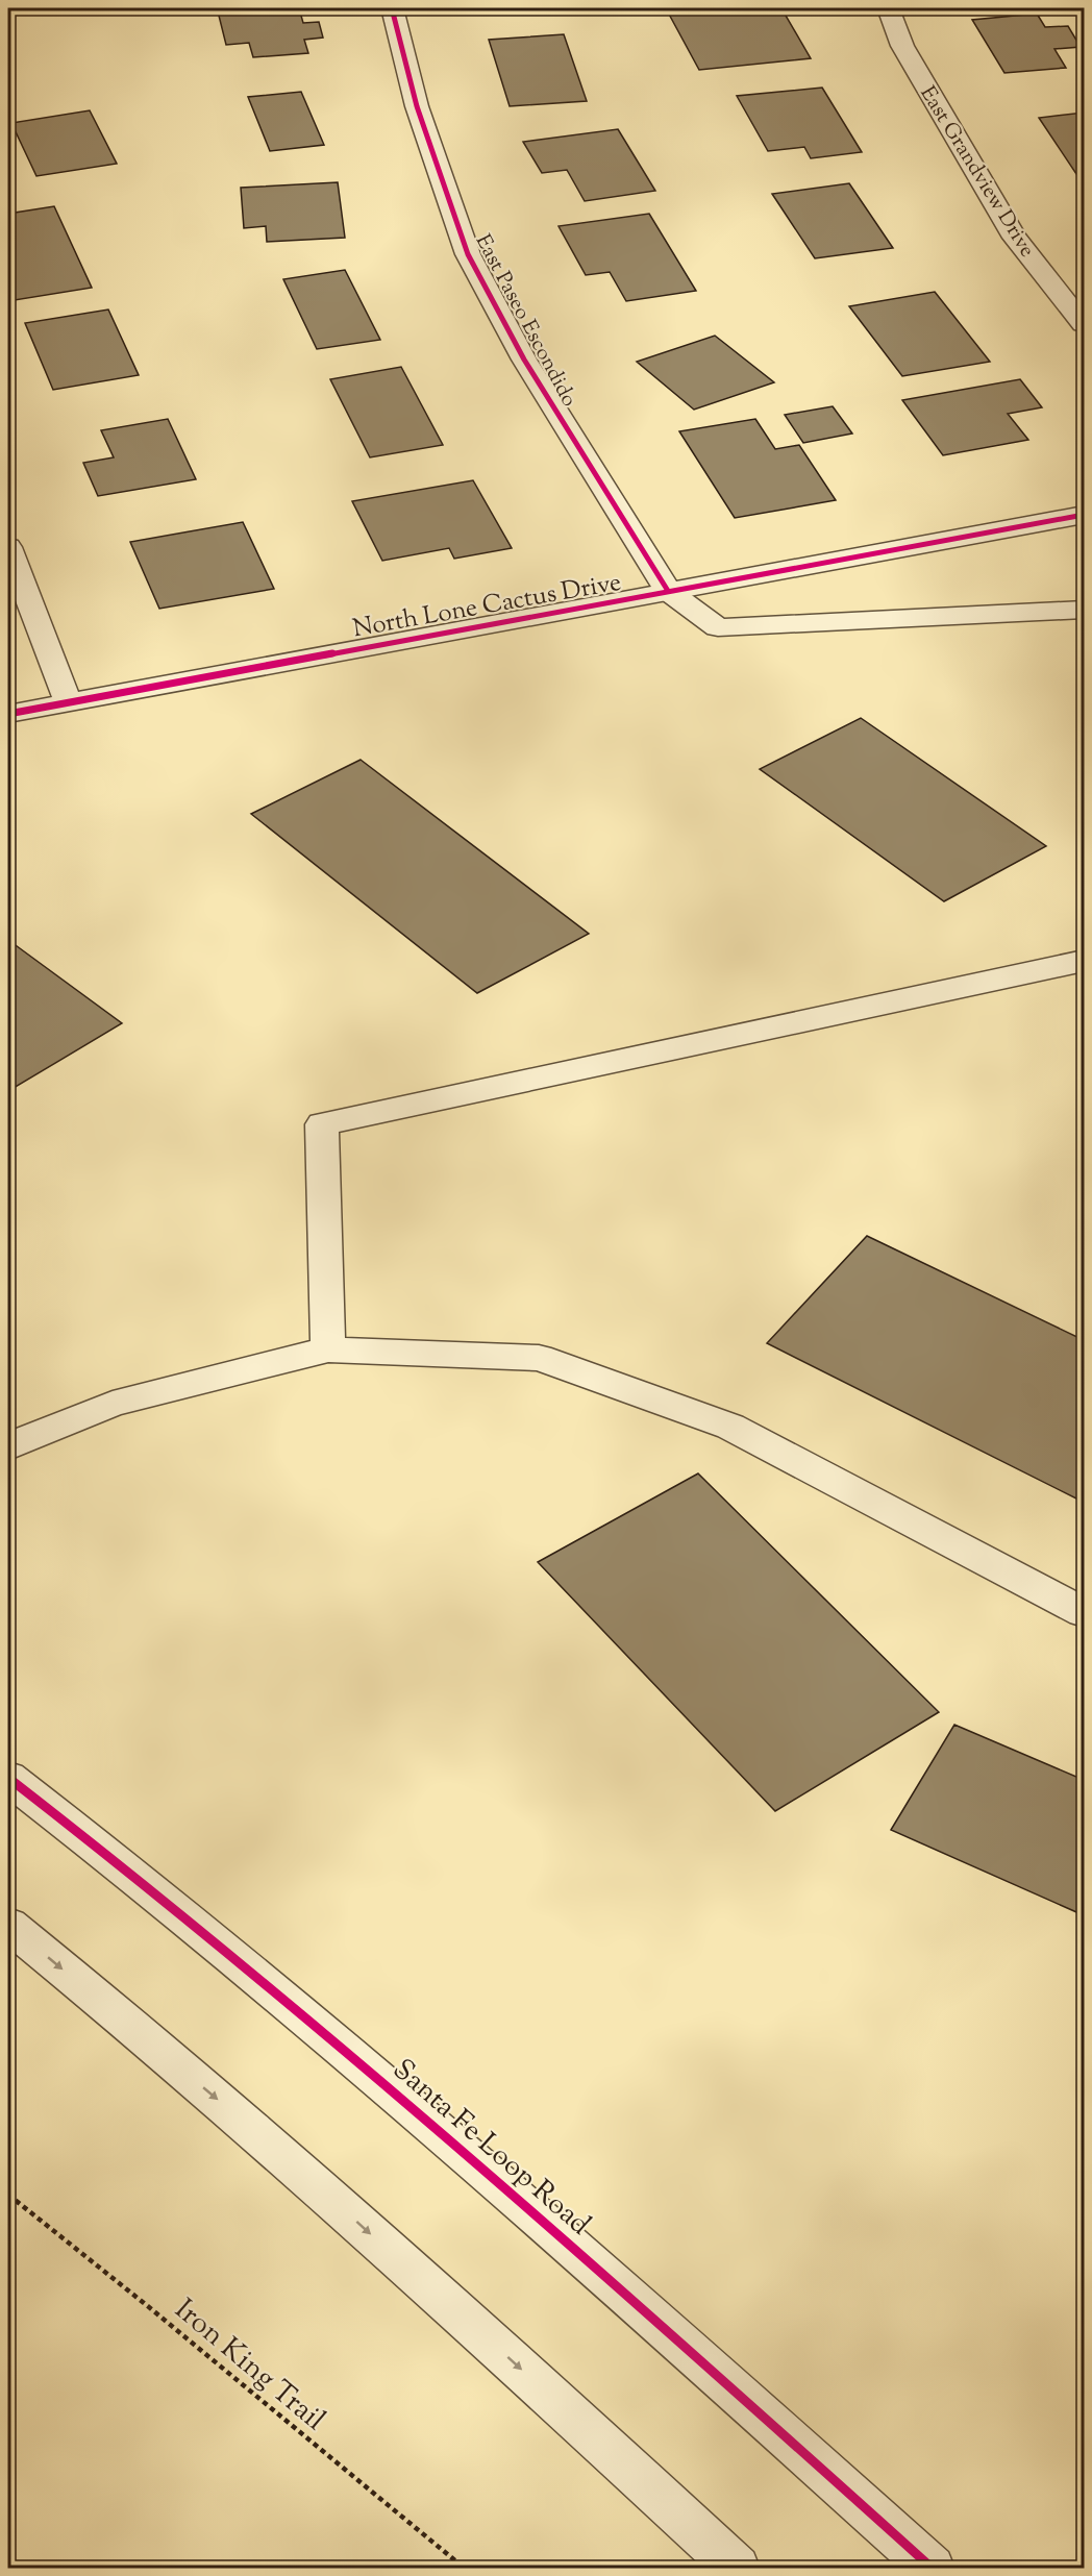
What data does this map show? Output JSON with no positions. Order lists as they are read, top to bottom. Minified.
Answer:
{"streets":{"street":["East Grandview Drive","East Paseo Escondido","North Lone Cactus Drive","Santa Fe Loop Road"],"path":["Iron King Trail"]},"crossings":[["East Paseo Escondido","North Lone Cactus Drive"]]}
